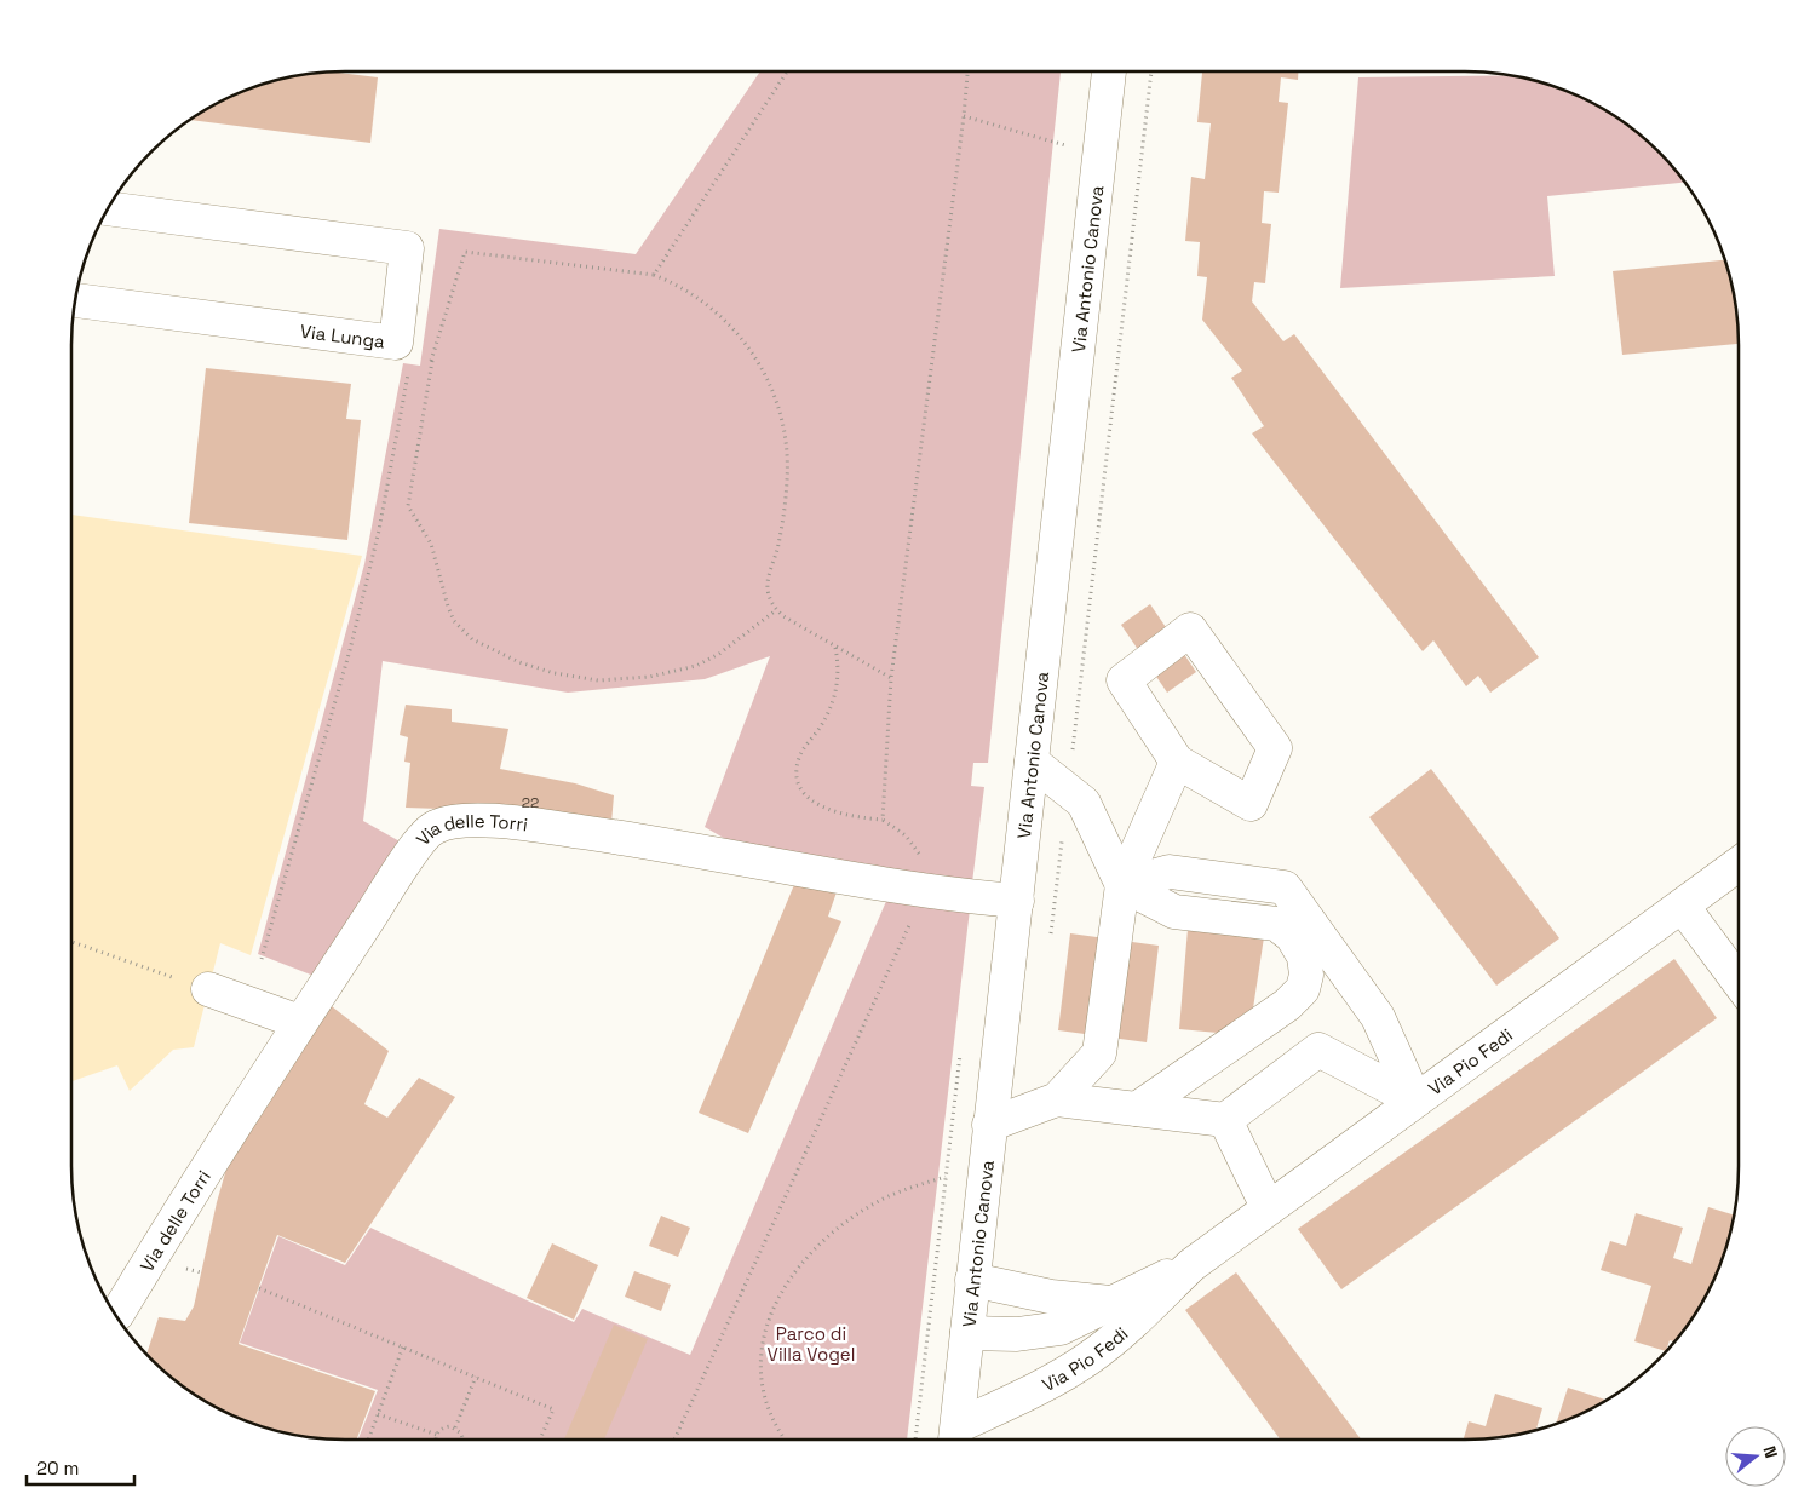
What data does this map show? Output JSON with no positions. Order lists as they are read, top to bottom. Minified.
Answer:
{"streets":{"street":["Via Antonio Canova","Via Lunga","Via delle Torri","Via Pio Fedi"]},"crossings":[["Via Antonio Canova","Via delle Torri"],["Via Antonio Canova","Via Pio Fedi"]],"parks":["Parco di Villa Vogel"],"house_numbers":["22"],"scale_bar":"20 m","north":"right"}
